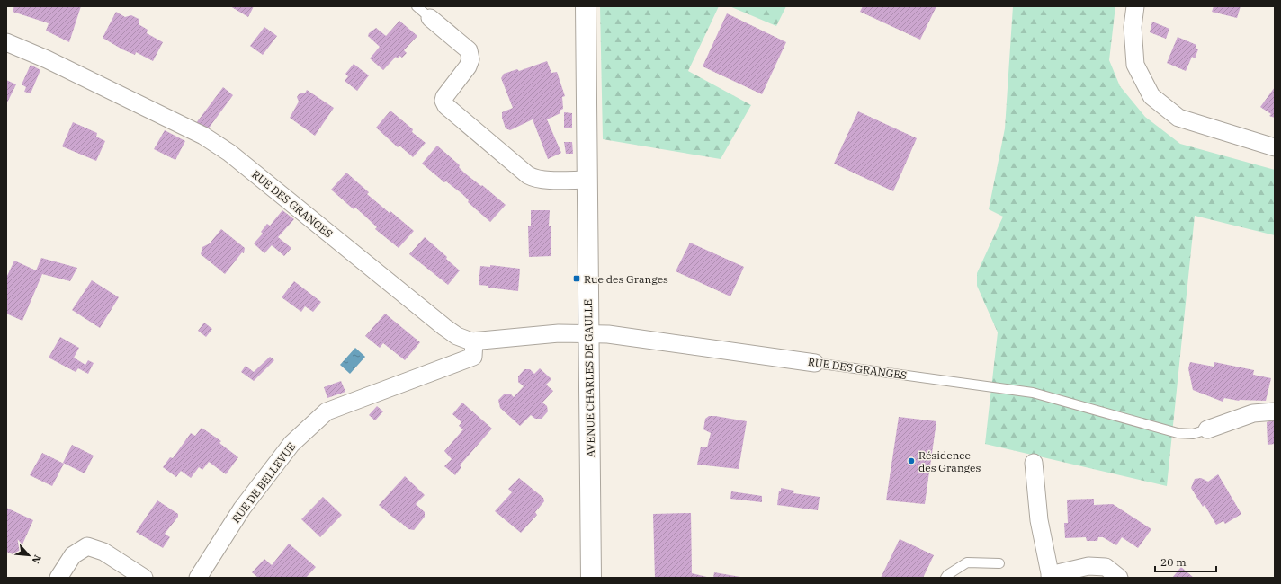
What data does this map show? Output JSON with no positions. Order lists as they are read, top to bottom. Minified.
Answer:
{"streets":{"main road":["AVENUE CHARLES DE GAULLE"],"street":["RUE DES GRANGES","RUE DE BELLEVUE"]},"crossings":[["RUE DES GRANGES","AVENUE CHARLES DE GAULLE"],["RUE DES GRANGES","RUE DE BELLEVUE"]],"places":{"transit":["Rue des Granges"],"other":["Résidence des Granges"]},"scale_bar":"20 m","north":"bottom right"}
